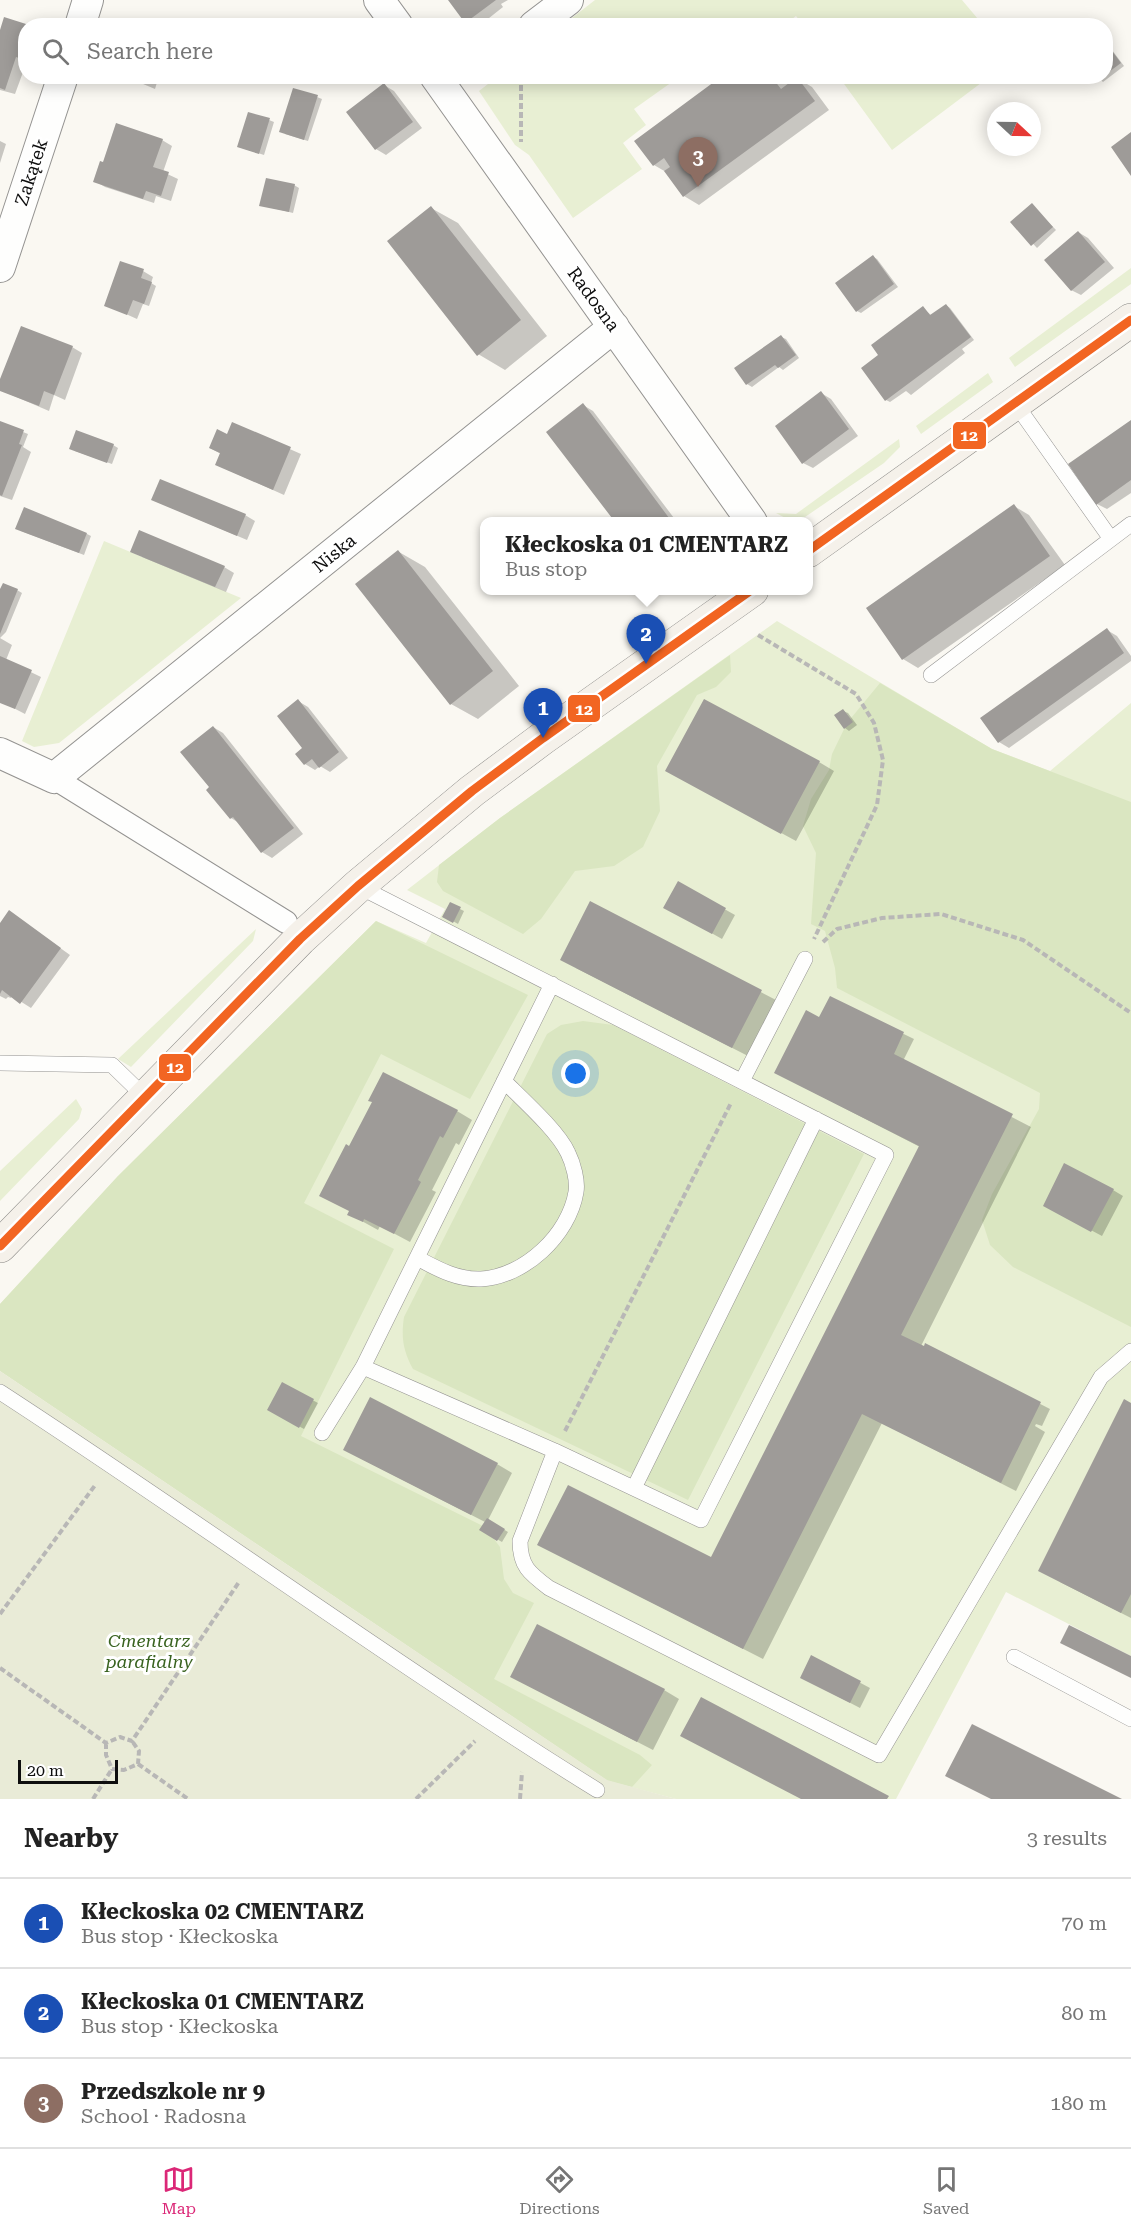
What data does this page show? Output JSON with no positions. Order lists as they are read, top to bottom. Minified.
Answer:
{"streets":{"street":["Zakątek","Radosna","Niska"]},"crossings":[["Radosna","Niska"]],"parks":["Cmentarz parafialny"],"lines":["transit line 12"],"scale_bar":"20 m","north":"right","page":{"search":"Search here","pins":["3","2","1"],"popup":["Kłeckoska 01 CMENTARZ","Bus stop"],"scale":"20 m","heading":["Nearby","3 results"],"list":[{"mark":"1","name":"Kłeckoska 02 CMENTARZ","note":"Bus stop · Kłeckoska","value":"70 m"},{"mark":"2","name":"Kłeckoska 01 CMENTARZ","note":"Bus stop · Kłeckoska","value":"80 m"},{"mark":"3","name":"Przedszkole nr 9","note":"School · Radosna","value":"180 m"}],"nav":["Map","Directions","Saved"]}}
